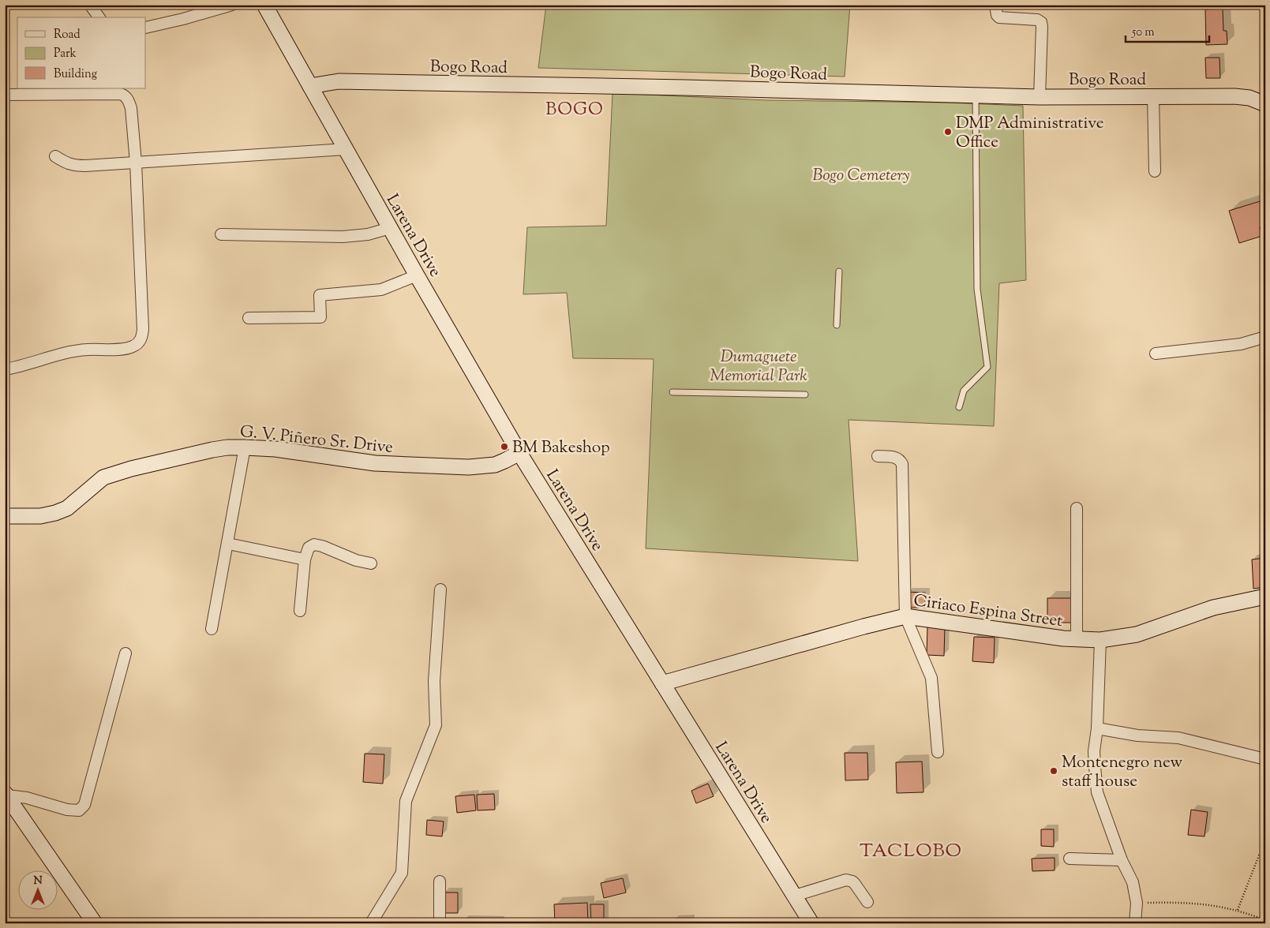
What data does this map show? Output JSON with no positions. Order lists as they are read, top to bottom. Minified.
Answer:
{"streets":{"street":["Bogo Road","Larena Drive","G. V. Piñero Sr. Drive","Ciriaco Espina Street"]},"crossings":[["Bogo Road","Larena Drive"],["Larena Drive","G. V. Piñero Sr. Drive"],["Larena Drive","Ciriaco Espina Street"]],"districts":["BOGO","TACLOBO"],"parks":["Bogo Cemetery","Dumaguete Memorial Park"],"places":["DMP Administrative Office","BM Bakeshop","Montenegro new staff house"],"legend":["Road","Park","Building"],"scale_bar":"50 m","north":"top"}
